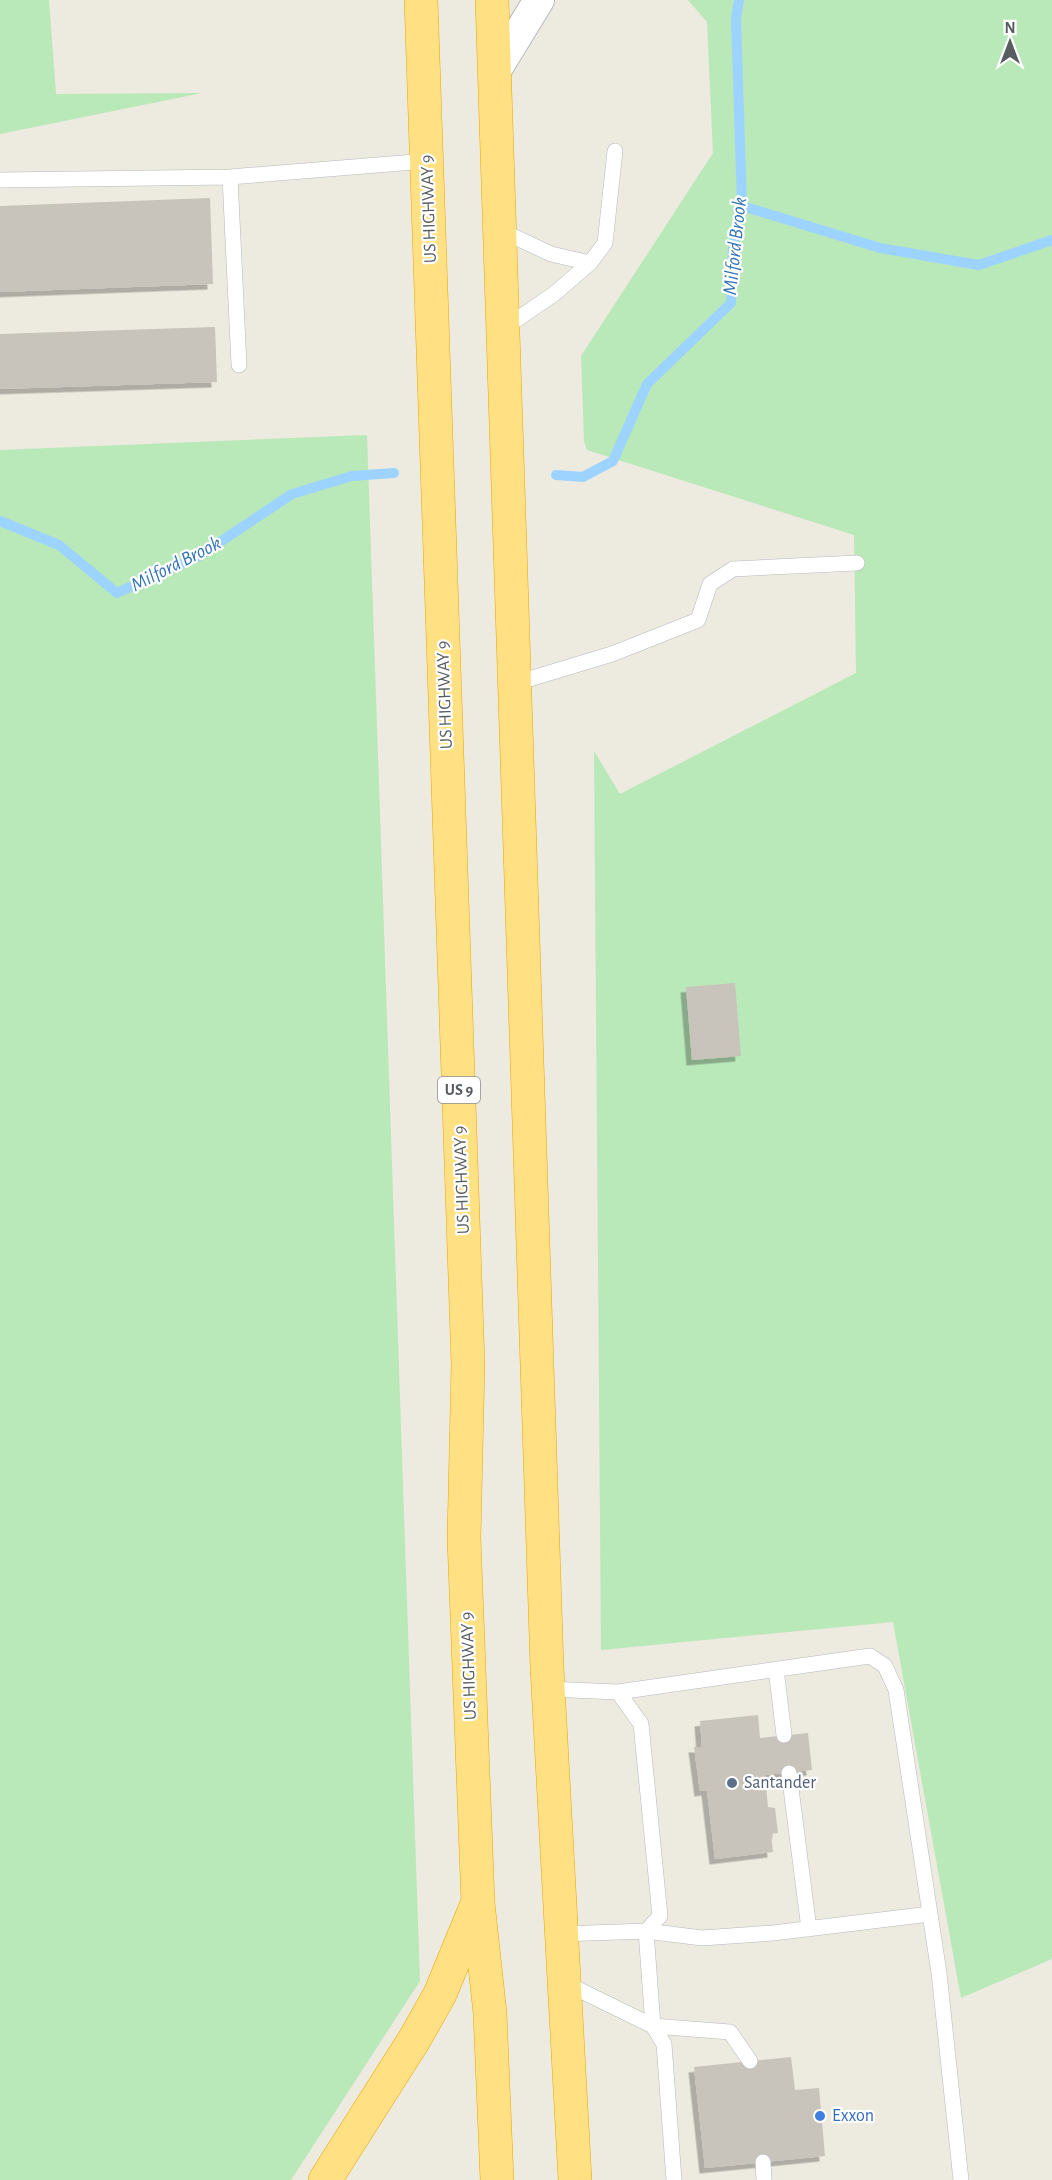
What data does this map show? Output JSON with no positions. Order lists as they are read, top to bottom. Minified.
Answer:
{"streets":{"highway":["US HIGHWAY 9","US 9"]},"water":["Milford Brook"],"places":["Santander","Exxon"],"north":"top"}
